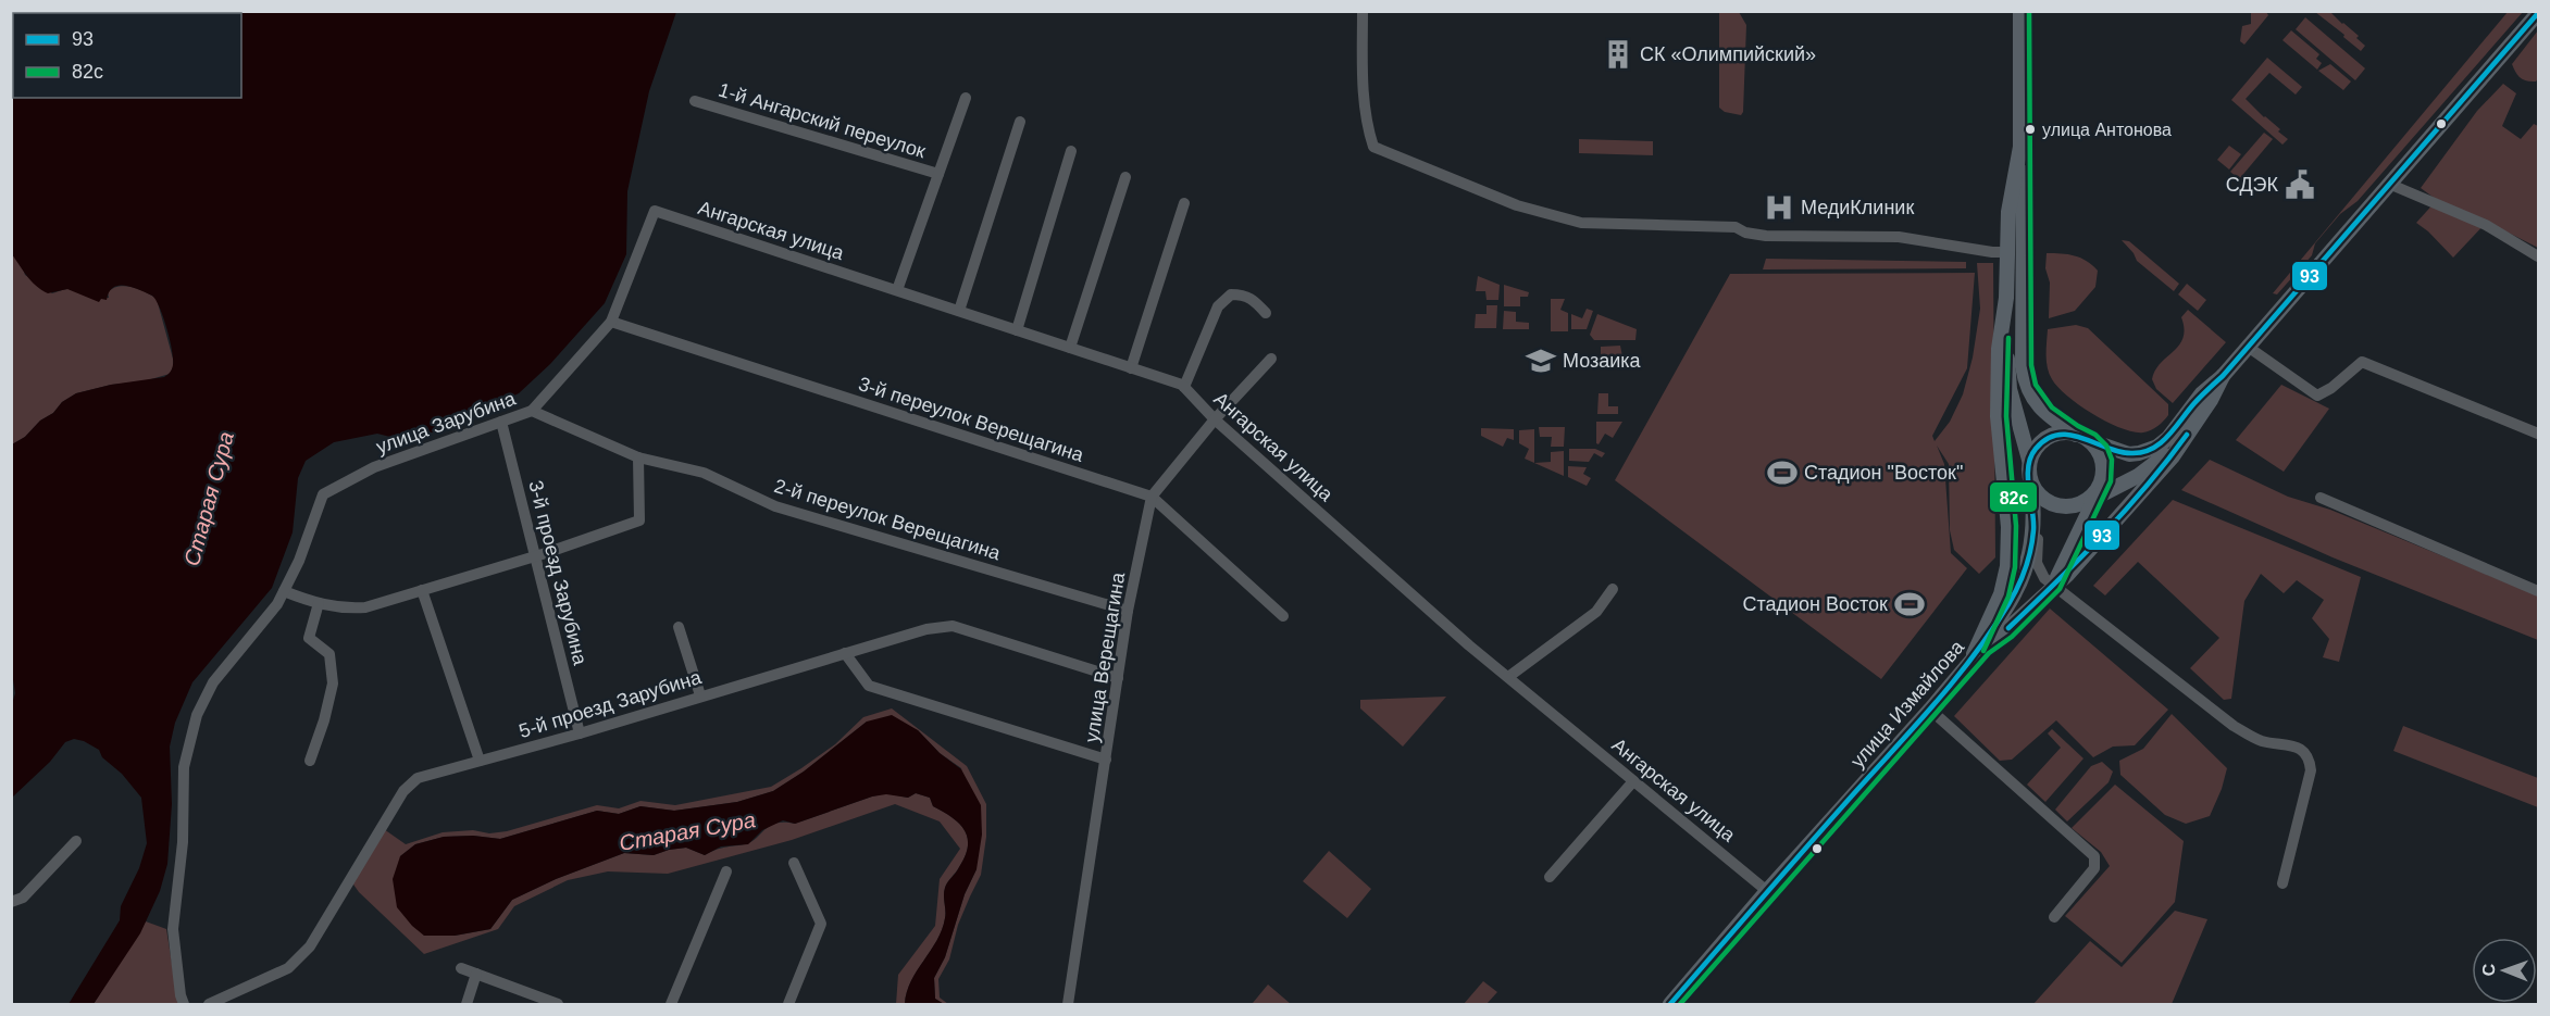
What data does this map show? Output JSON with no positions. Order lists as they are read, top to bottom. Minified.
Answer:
{"streets":{"main road":["улица Измайлова"],"street":["1-й Ангарский переулок","Ангарская улица","3-й переулок Верещагина","улица Зарубина","2-й переулок Верещагина","3-й проезд Зарубина","улица Верещагина","5-й проезд Зарубина"]},"crossings":[["Ангарская улица","улица Зарубина"],["Ангарская улица","улица Верещагина"],["Ангарская улица","улица Измайлова"],["3-й переулок Верещагина","улица Зарубина"],["3-й переулок Верещагина","улица Верещагина"],["улица Зарубина","2-й переулок Верещагина"],["улица Зарубина","3-й проезд Зарубина"],["2-й переулок Верещагина","улица Верещагина"],["3-й проезд Зарубина","5-й проезд Зарубина"],["улица Верещагина","5-й проезд Зарубина"]],"water":["Старая Сура"],"places":{"building":["СК «Олимпийский»"],"other":["улица Антонова"],"public building":["СДЭК"],"hospital":["МедиКлиник"],"school or university":["Мозаика"],"sports":["Стадион \"Восток\"","Стадион Восток"]},"lines":["transit line 82с","transit line 93"],"legend":["93","82с"],"north":"left"}
